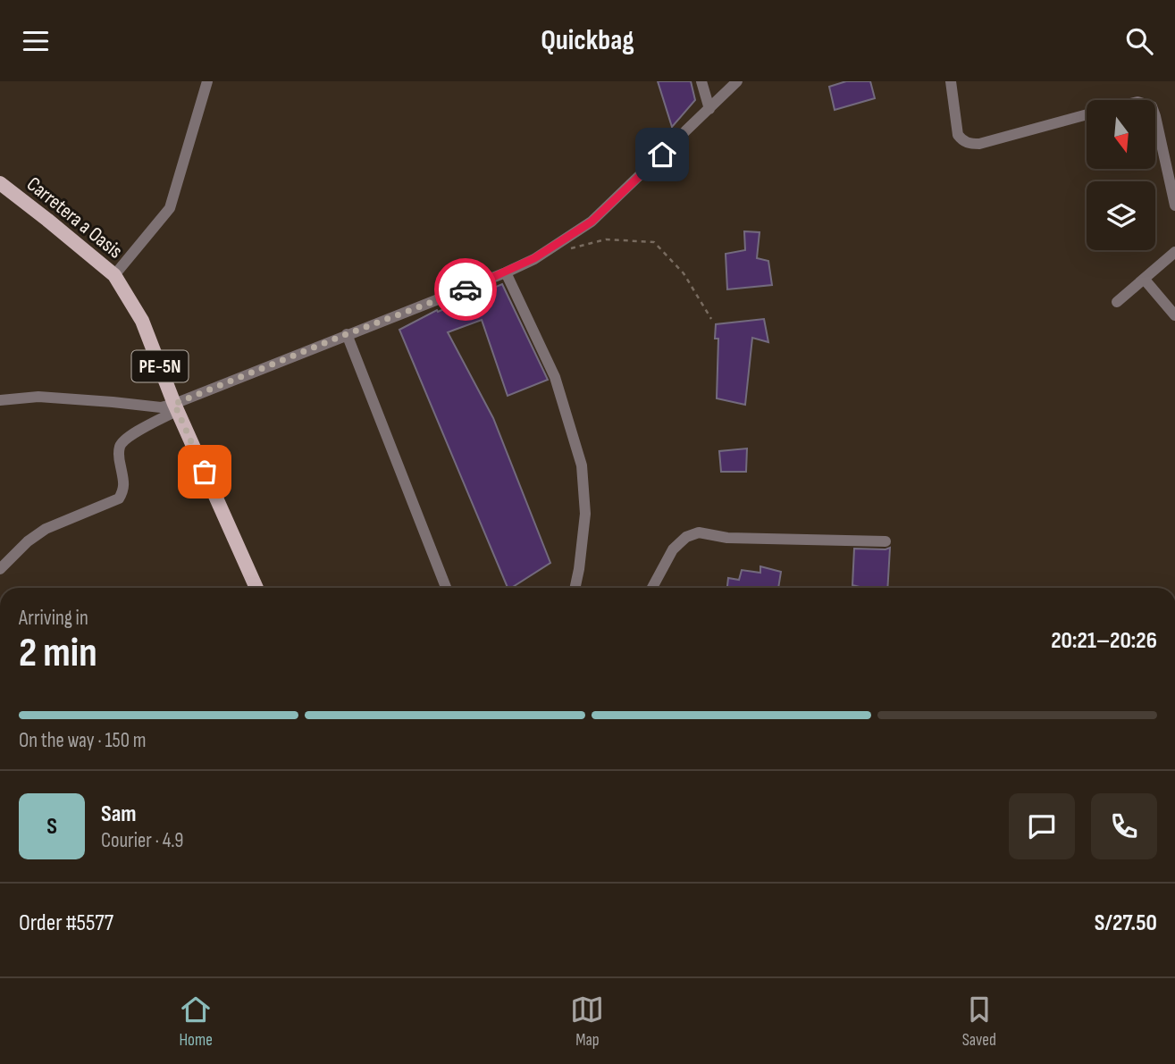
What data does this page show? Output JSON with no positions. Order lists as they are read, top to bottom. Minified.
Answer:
{"streets":{"main road":["Carretera a Oasis","PE-5N"]},"north":"bottom","page":{"header":"Quickbag","heading":["2 min","Arriving in","20:21–20:26"],"panel":["Sam","Courier · 4.9","Order #5577","S/27.50"],"bar":"On the way · 150 m","round":"S","tabs":["Home","Map","Saved"]}}
